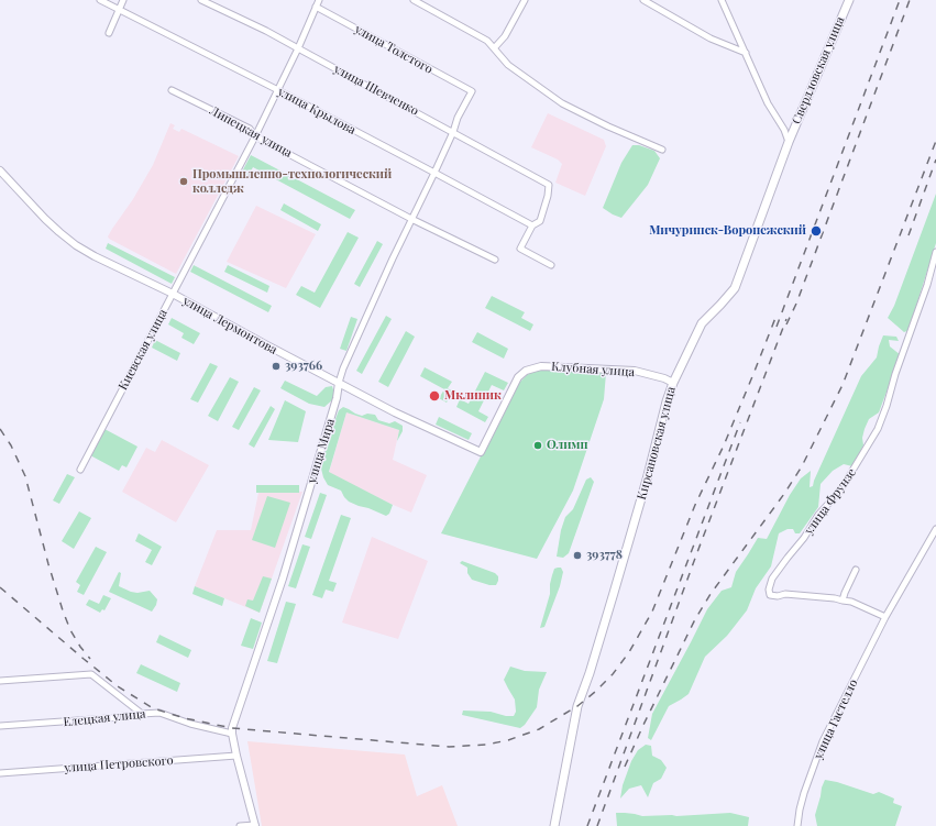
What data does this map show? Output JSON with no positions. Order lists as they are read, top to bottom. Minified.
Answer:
{"streets":{"main road":["Свердловская улица","Кирсановская улица"],"street":["улица Толстого","улица Шевченко","улица Крылова","Липецкая улица","улица Лермонтова","Киевская улица","Клубная улица","улица Мира","улица Фрунзе","Елецкая улица","улица Гастелло","улица Петровского"]},"crossings":[["улица Толстого","Киевская улица"],["улица Толстого","улица Мира"],["Свердловская улица","Кирсановская улица"],["улица Шевченко","улица Крылова"],["улица Шевченко","Киевская улица"],["улица Шевченко","улица Мира"],["улица Крылова","Киевская улица"],["улица Крылова","улица Мира"],["Липецкая улица","Киевская улица"],["Липецкая улица","улица Мира"],["улица Лермонтова","Киевская улица"],["улица Лермонтова","Клубная улица"],["улица Лермонтова","улица Мира"],["Клубная улица","Кирсановская улица"],["улица Мира","Елецкая улица"],["улица Мира","улица Петровского"]],"places":["Промышленно-технологический колледж","Мичуринск-Воронежский","393766","Мклиник","Олимп","393778"]}
